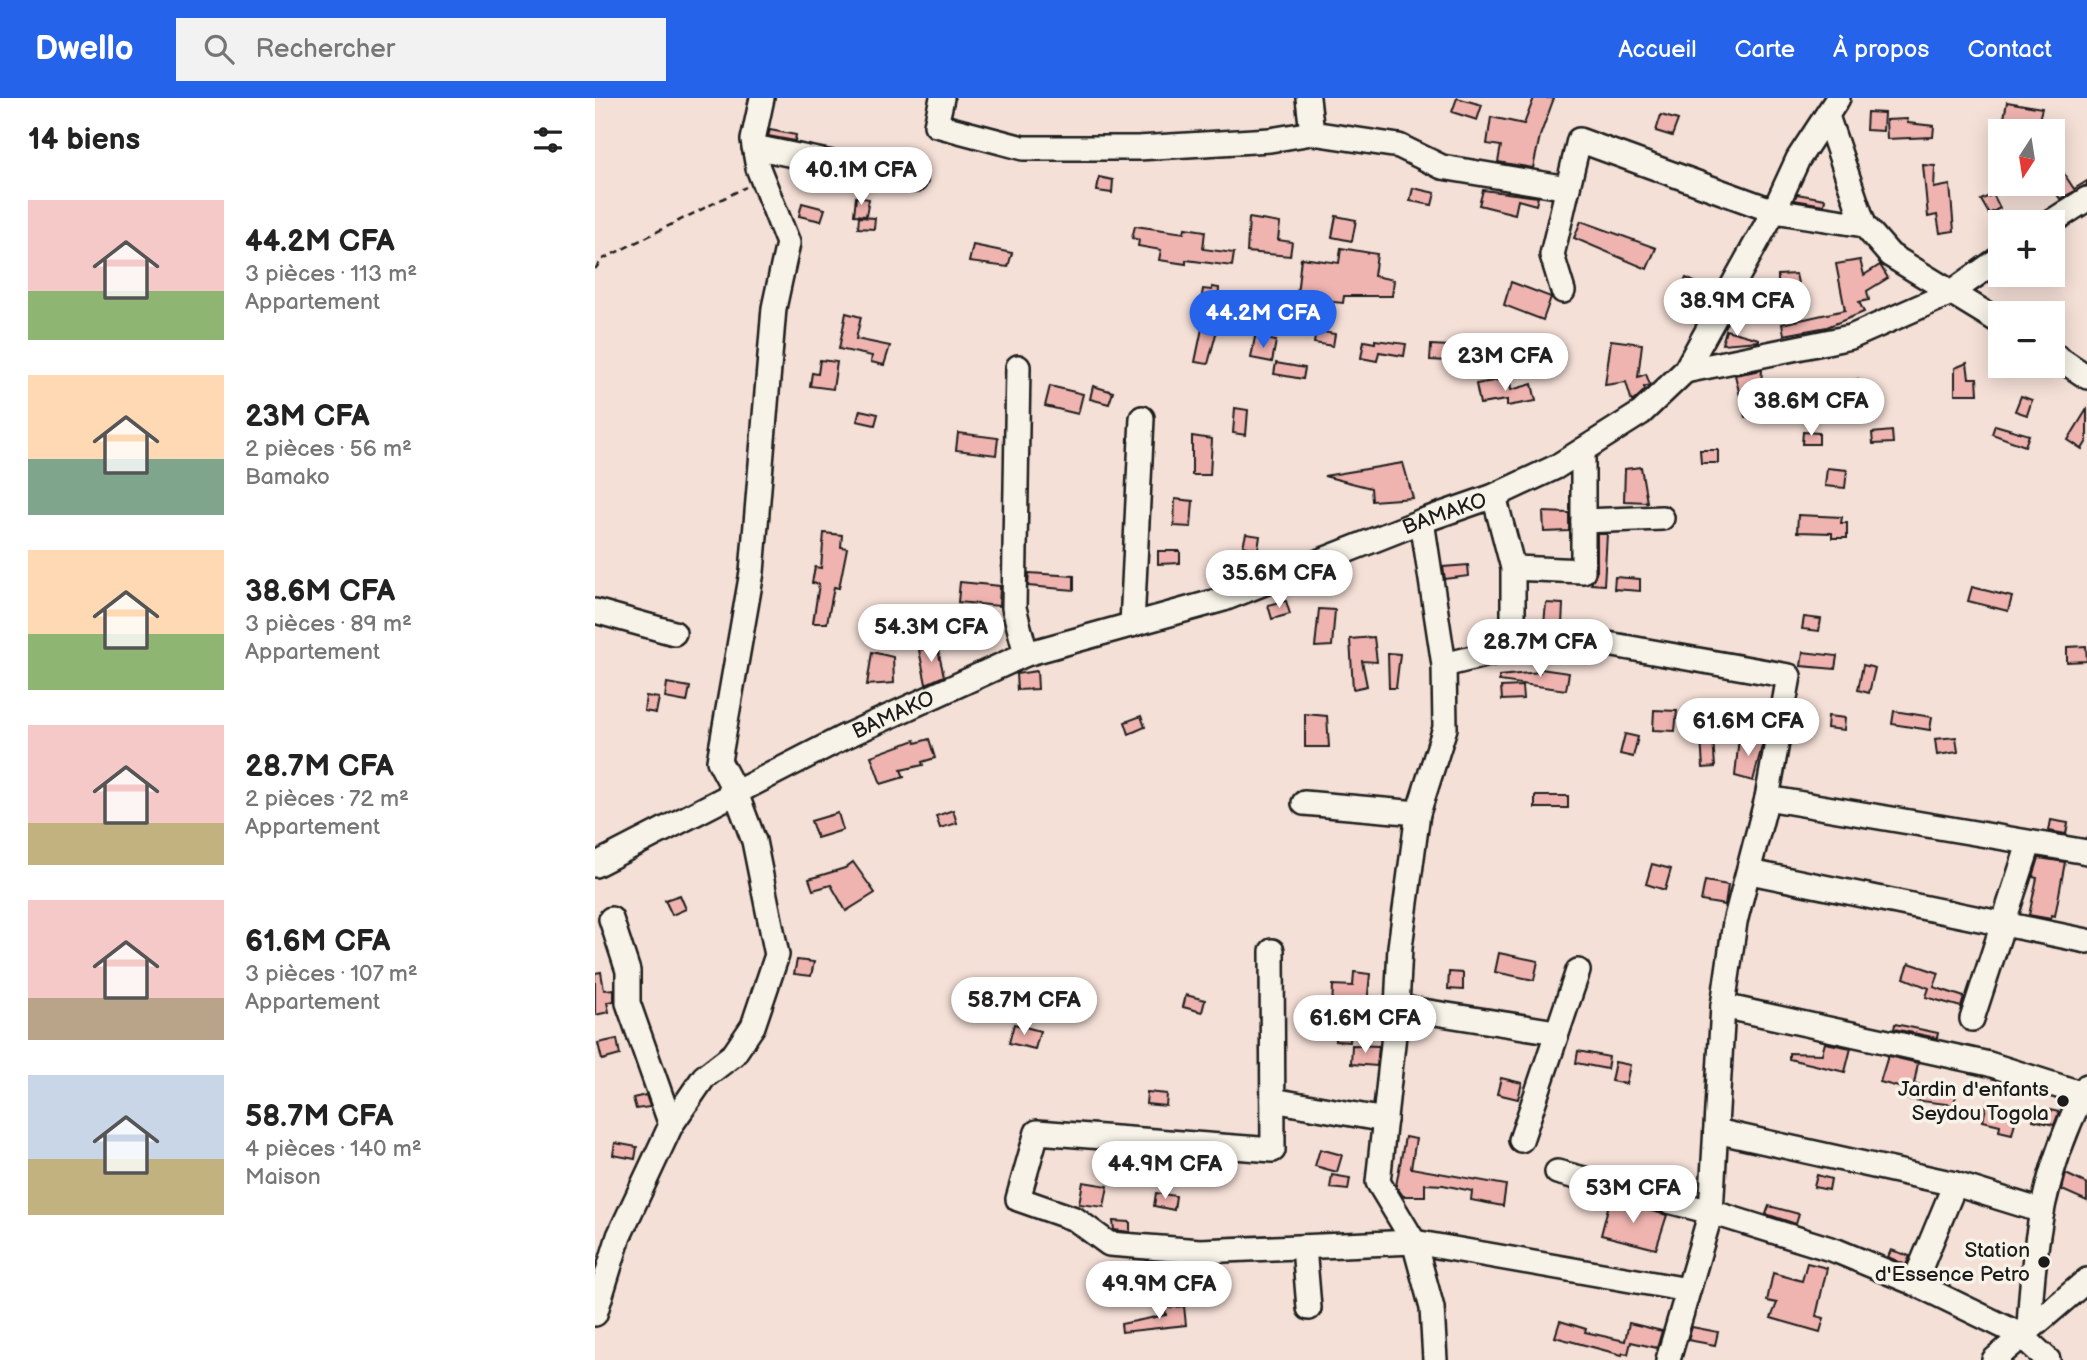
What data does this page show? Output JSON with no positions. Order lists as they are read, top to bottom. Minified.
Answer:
{"streets":{"street":["BAMAKO"]},"places":["Jardin d'enfants Seydou Togola","Station d'Essence Petro"],"north":"bottom","page":{"header":"Dwello","search":"Rechercher","nav":["Accueil","Carte","À propos","Contact"],"heading":"14 biens","map_buttons":["+","−"],"price":["40.1M CFA","38.9M CFA","44.2M CFA","23M CFA","38.6M CFA","35.6M CFA","54.3M CFA","28.7M CFA","61.6M CFA","58.7M CFA","61.6M CFA","44.9M CFA","53M CFA","49.9M CFA"],"list":[{"name":"44.2M CFA","note":"3 pièces · 113 m² · Appartement"},{"name":"23M CFA","note":"2 pièces · 56 m² · Bamako"},{"name":"38.6M CFA","note":"3 pièces · 89 m² · Appartement"},{"name":"28.7M CFA","note":"2 pièces · 72 m² · Appartement"},{"name":"61.6M CFA","note":"3 pièces · 107 m² · Appartement"},{"name":"58.7M CFA","note":"4 pièces · 140 m² · Maison"}]}}
